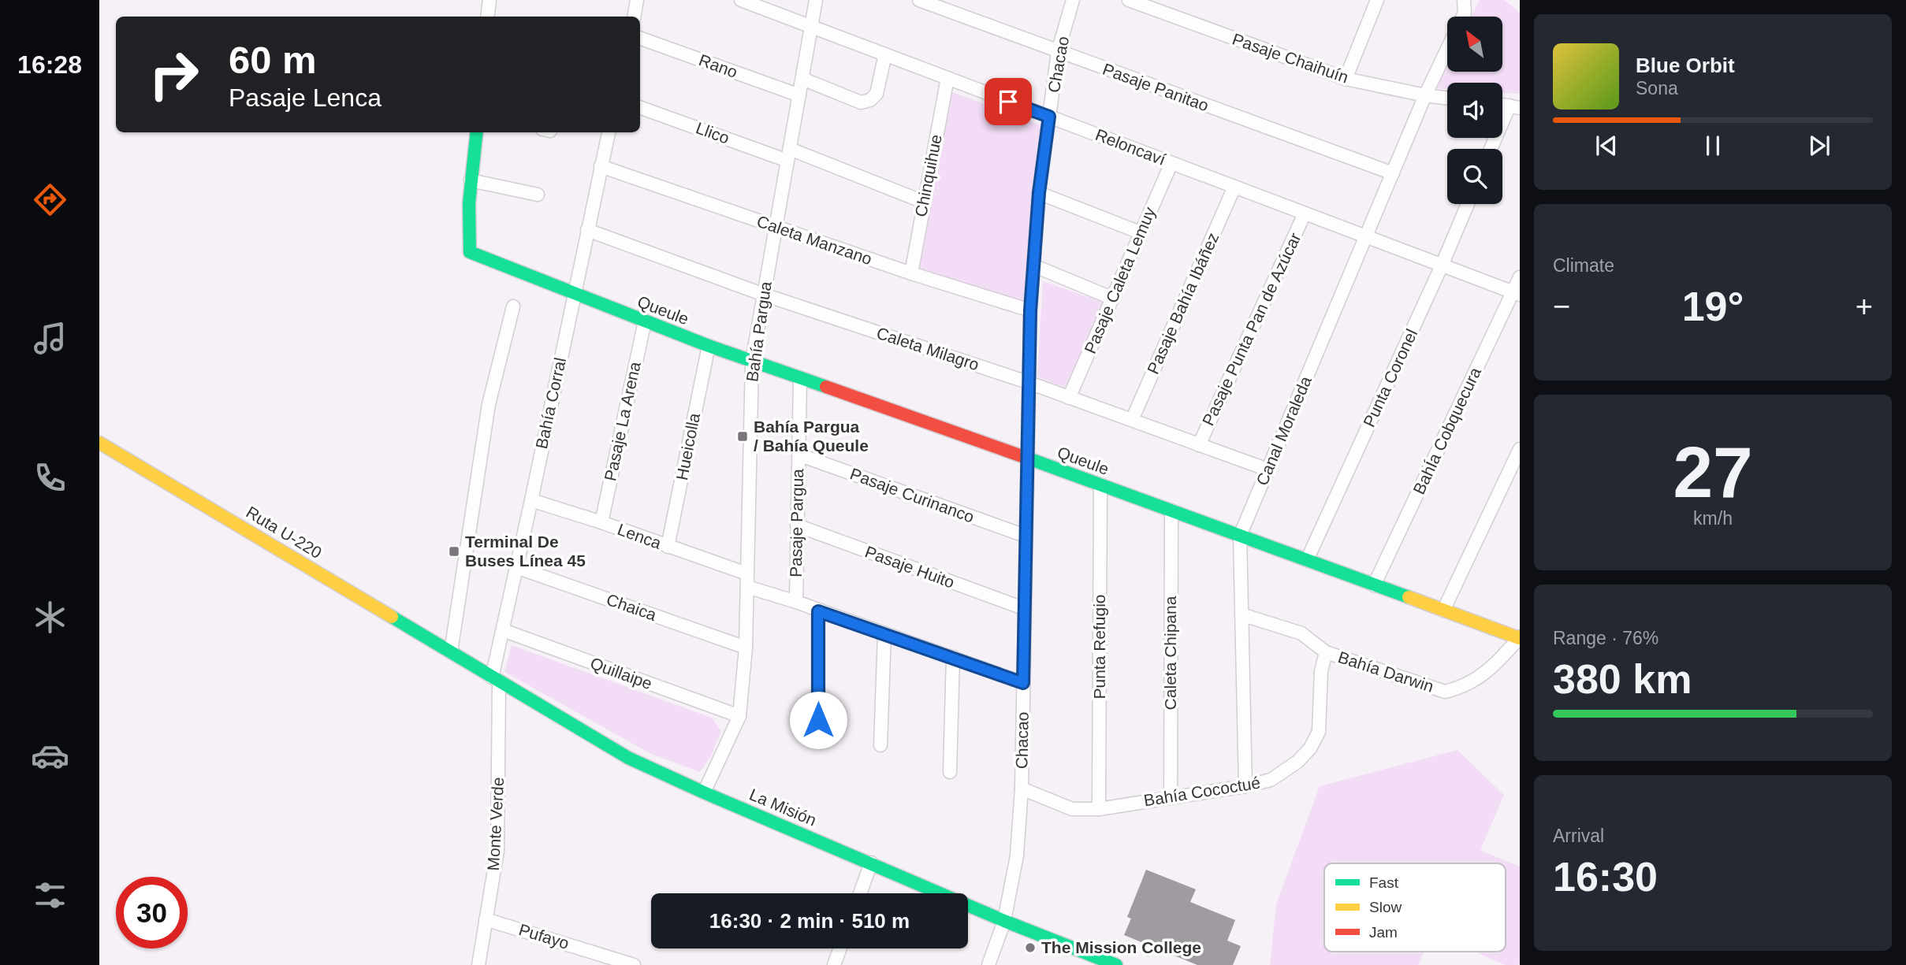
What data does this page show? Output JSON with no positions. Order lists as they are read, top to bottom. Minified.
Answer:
{"streets":{"street":["Pasaje Chaihuín","Chacao","Rano","Pasaje Panitao","Llico","Reloncaví","Chinquihue","Caleta Manzano","Pasaje Caleta Lemuy","Pasaje Bahía Ibáñez","Queule","Pasaje Punta Pan de Azúcar","Bahía Pargua","Caleta Milagro","Punta Coronel","Bahía Corral","Pasaje La Arena","Canal Moraleda","BahÍa Cobquecura","Hueicolla","Pasaje Curinanco","Pasaje Pargua","Ruta U-220","Lenca","Pasaje Huito","Chaica","Punta Refugio","Caleta Chipana","Bahía Darwin","Quillaipe","Bahía Cococtué","La Misión","Monte Verde","Pufayo"]},"crossings":[["Pasaje Chaihuín","Canal Moraleda"],["Chacao","Pasaje Panitao"],["Chacao","Reloncaví"],["Chacao","Caleta Manzano"],["Chacao","Queule"],["Chacao","Caleta Milagro"],["Chacao","Pasaje Curinanco"],["Chacao","Pasaje Huito"],["Chacao","Bahía Cococtué"],["Chacao","La Misión"],["Rano","Bahía Pargua"],["Pasaje Panitao","Canal Moraleda"],["Llico","Chinquihue"],["Llico","Bahía Pargua"],["Reloncaví","Chinquihue"],["Reloncaví","Pasaje Caleta Lemuy"],["Reloncaví","Pasaje Bahía Ibáñez"],["Reloncaví","Pasaje Punta Pan de Azúcar"],["Reloncaví","Bahía Pargua"],["Reloncaví","Punta Coronel"],["Reloncaví","Canal Moraleda"],["Reloncaví","BahÍa Cobquecura"],["Chinquihue","Caleta Manzano"],["Caleta Manzano","Bahía Pargua"],["Caleta Manzano","Bahía Corral"],["Pasaje Caleta Lemuy","Caleta Milagro"],["Pasaje Bahía Ibáñez","Caleta Milagro"],["Queule","Bahía Pargua"],["Queule","Punta Coronel"],["Queule","Bahía Corral"],["Queule","Pasaje La Arena"],["Queule","Canal Moraleda"],["Queule","BahÍa Cobquecura"],["Queule","Hueicolla"],["Queule","Pasaje Pargua"],["Queule","Punta Refugio"],["Queule","Caleta Chipana"],["Queule","Bahía Darwin"],["Pasaje Punta Pan de Azúcar","Caleta Milagro"],["Bahía Pargua","Caleta Milagro"],["Bahía Pargua","Lenca"],["Bahía Pargua","Chaica"],["Bahía Pargua","Quillaipe"],["Bahía Pargua","La Misión"],["Caleta Milagro","Bahía Corral"],["Caleta Milagro","Canal Moraleda"],["Bahía Corral","Lenca"],["Bahía Corral","Chaica"],["Bahía Corral","Quillaipe"],["Bahía Corral","La Misión"],["Bahía Corral","Monte Verde"],["Pasaje La Arena","Lenca"],["Canal Moraleda","Bahía Darwin"],["Canal Moraleda","Bahía Cococtué"],["Hueicolla","Lenca"],["Pasaje Curinanco","Pasaje Pargua"],["Pasaje Pargua","Pasaje Huito"],["Ruta U-220","La Misión"],["Punta Refugio","Bahía Cococtué"],["Caleta Chipana","Bahía Cococtué"],["Bahía Darwin","Bahía Cococtué"],["La Misión","Monte Verde"],["Monte Verde","Pufayo"]],"places":{"transit":["Bahía Pargua / Bahía Queule","Terminal De Buses Línea 45"],"other":["The Mission College"]},"legend":["Fast","Slow","Jam"],"north":"top left","page":{"tabs":"16:28","turn":["60 m","Pasaje Lenca"],"song":["Blue Orbit","Sona"],"tile":["Climate",["27","km/h"],["Range · 76%","380 km"],["Arrival","16:30"]],"heat":["−","19°","+"],"limit":"30","trip":"16:30 · 2 min · 510 m"}}
